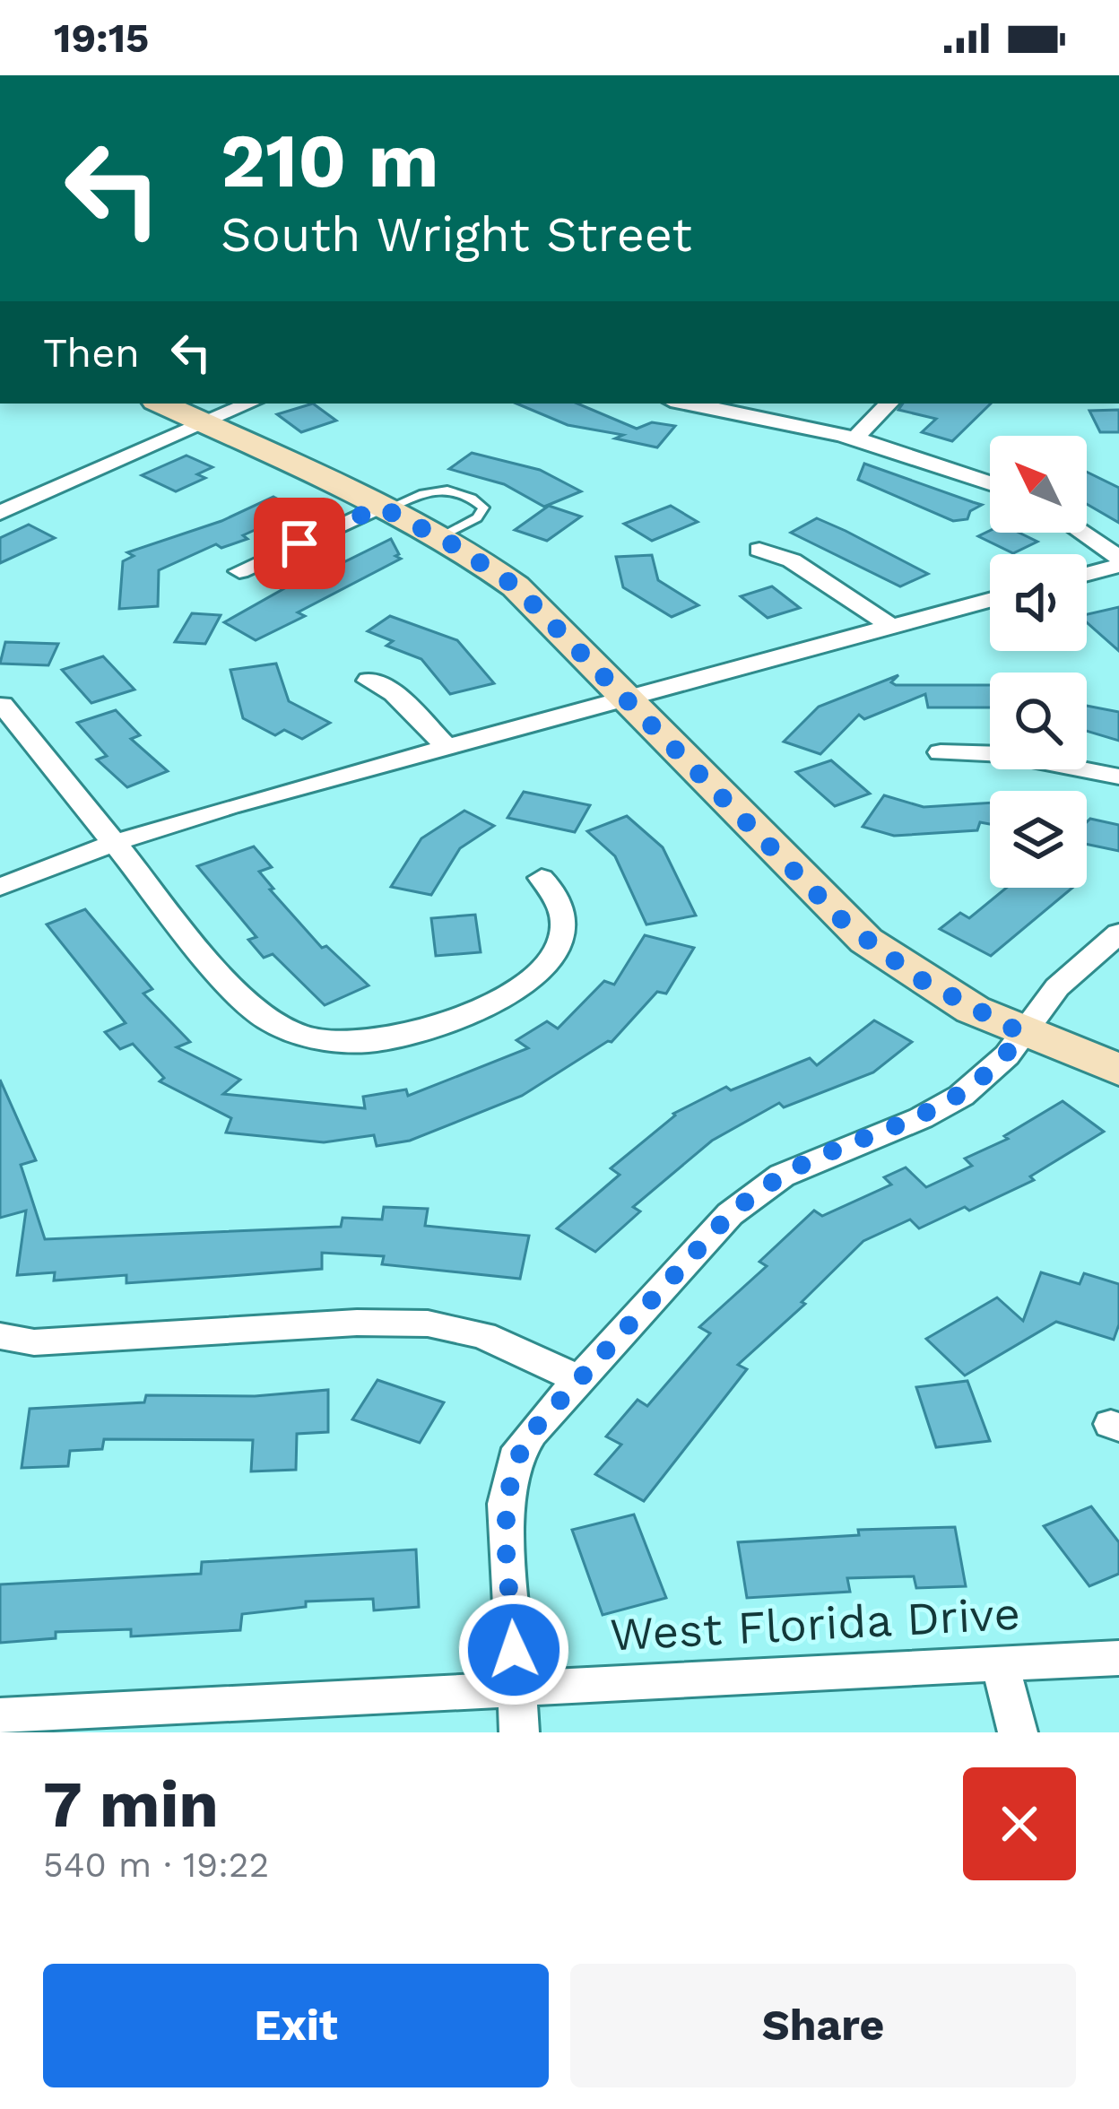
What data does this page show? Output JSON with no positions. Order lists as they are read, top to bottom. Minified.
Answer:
{"streets":{"street":["West Florida Drive"]},"north":"top left","page":{"status":"19:15","turn":["210 m","South Wright Street"],"then":"Then","heading":["7 min","540 m · 19:22"],"buttons":["Exit","Share"]}}
